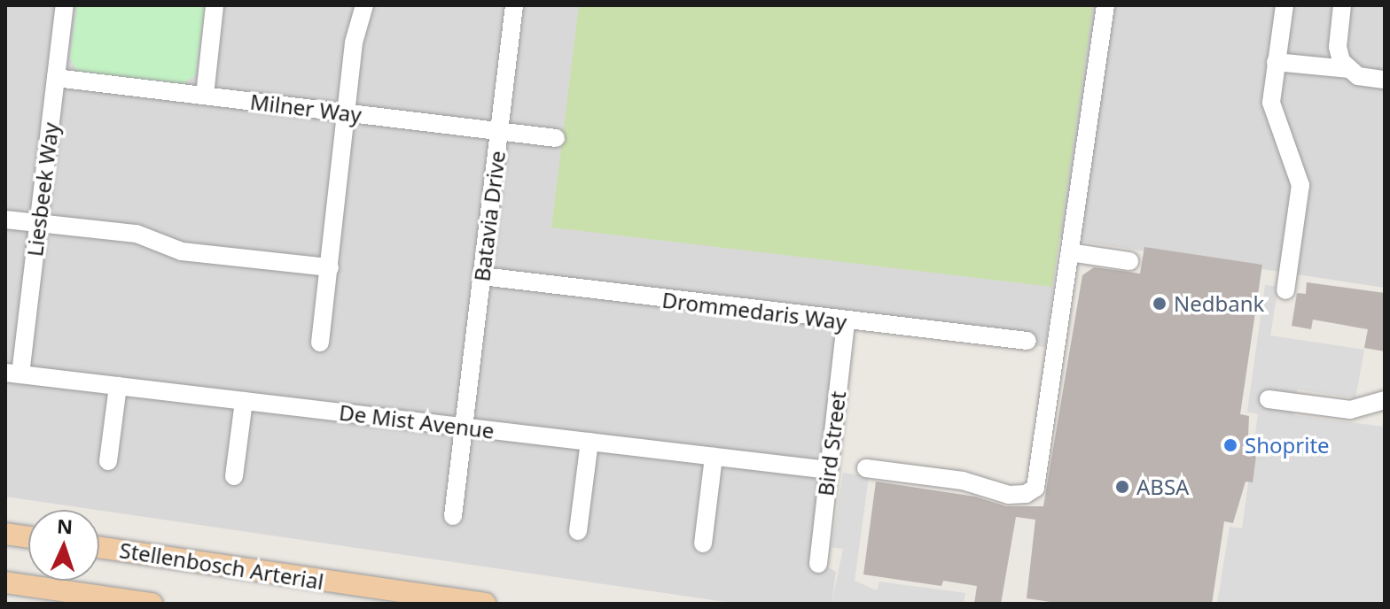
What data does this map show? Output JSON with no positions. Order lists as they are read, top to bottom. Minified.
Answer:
{"streets":{"main road":["Stellenbosch Arterial"],"street":["Milner Way","Liesbeek Way","Batavia Drive","Drommedaris Way","De Mist Avenue","Bird Street"]},"crossings":[["Milner Way","Liesbeek Way"],["Milner Way","Batavia Drive"],["Liesbeek Way","De Mist Avenue"],["Batavia Drive","Drommedaris Way"],["Batavia Drive","De Mist Avenue"],["Drommedaris Way","Bird Street"],["De Mist Avenue","Bird Street"]],"places":["Nedbank","Shoprite","ABSA"],"north":"top"}
